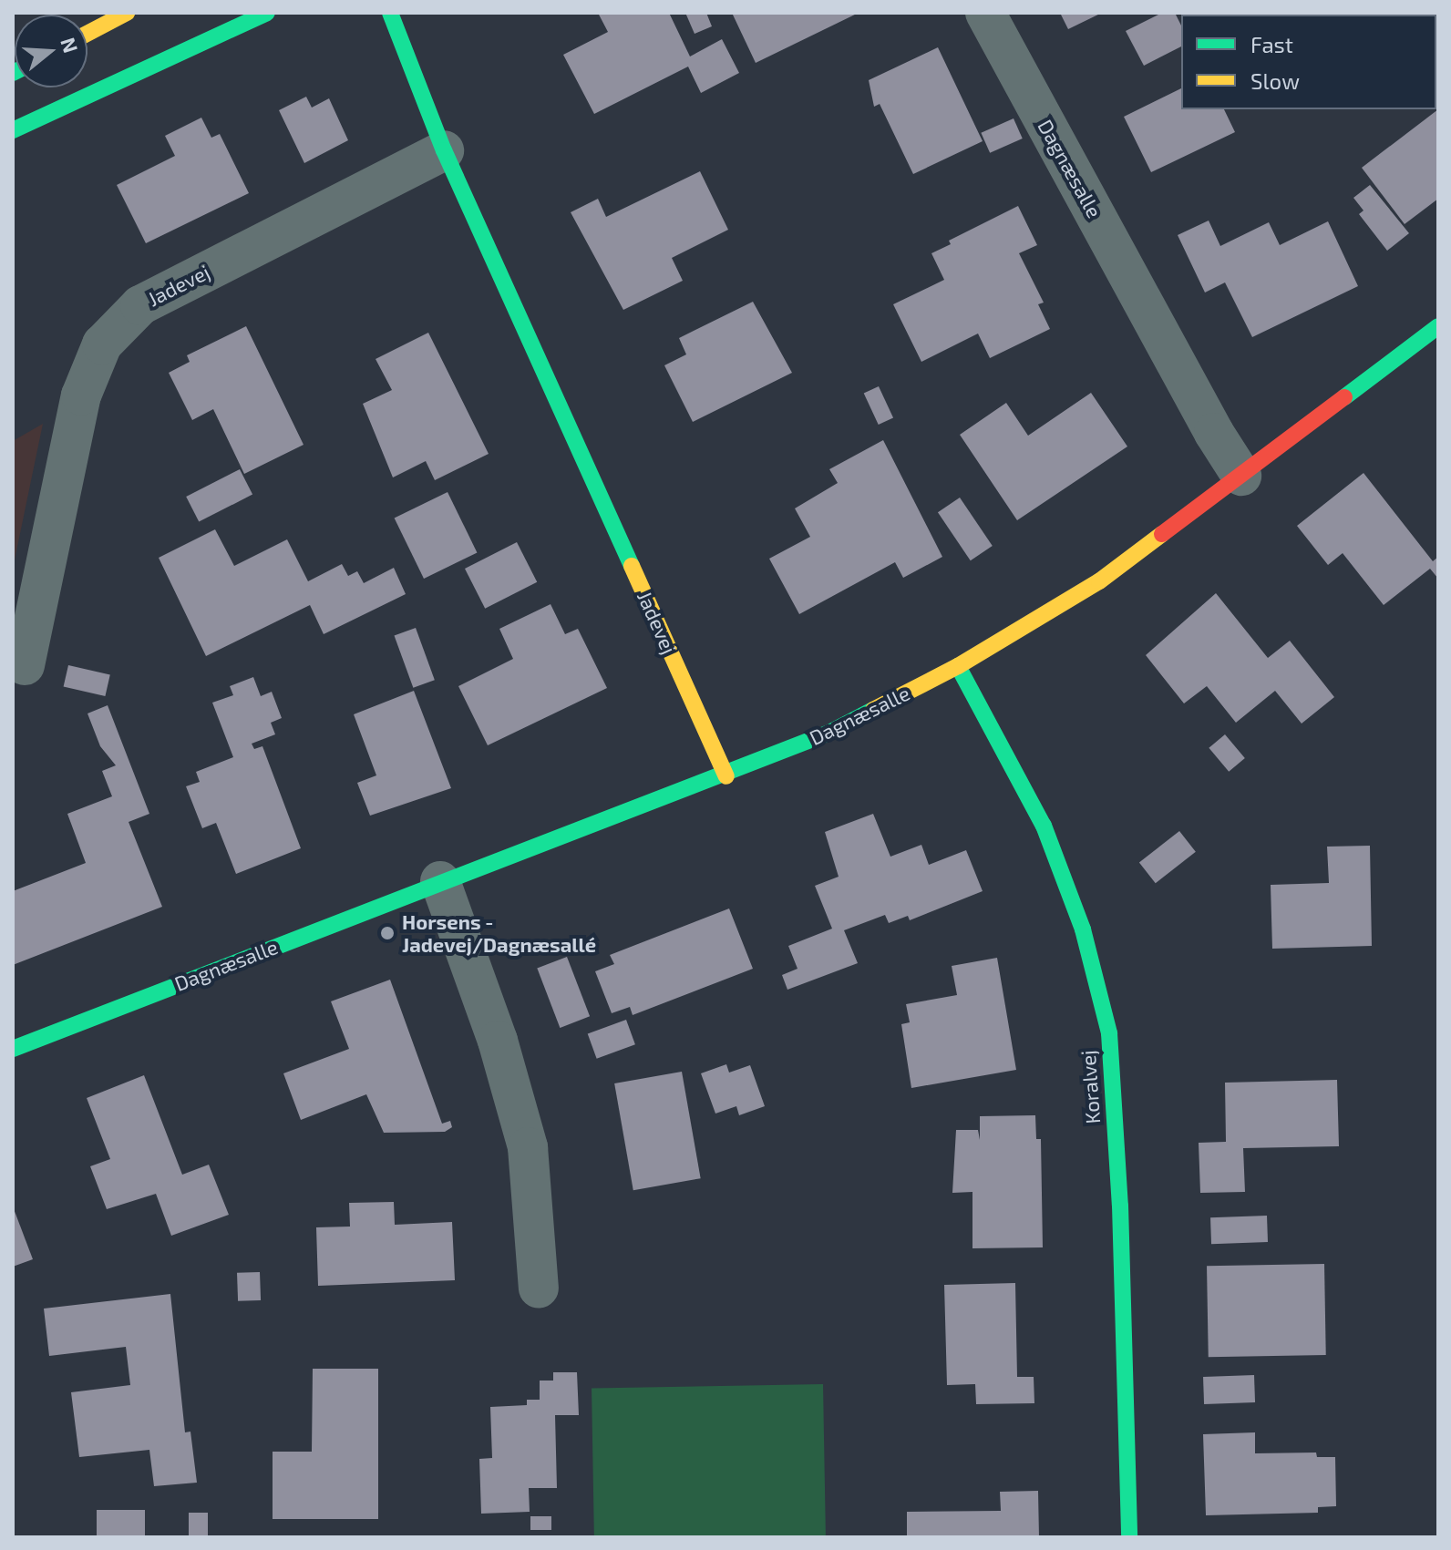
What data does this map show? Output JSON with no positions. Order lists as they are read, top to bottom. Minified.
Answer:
{"streets":{"street":["Dagnæsalle","Jadevej","Koralvej"]},"crossings":[["Dagnæsalle","Jadevej"],["Dagnæsalle","Koralvej"]],"places":["Horsens - Jadevej/Dagnæsallé"],"legend":["Fast","Slow"],"north":"right"}
